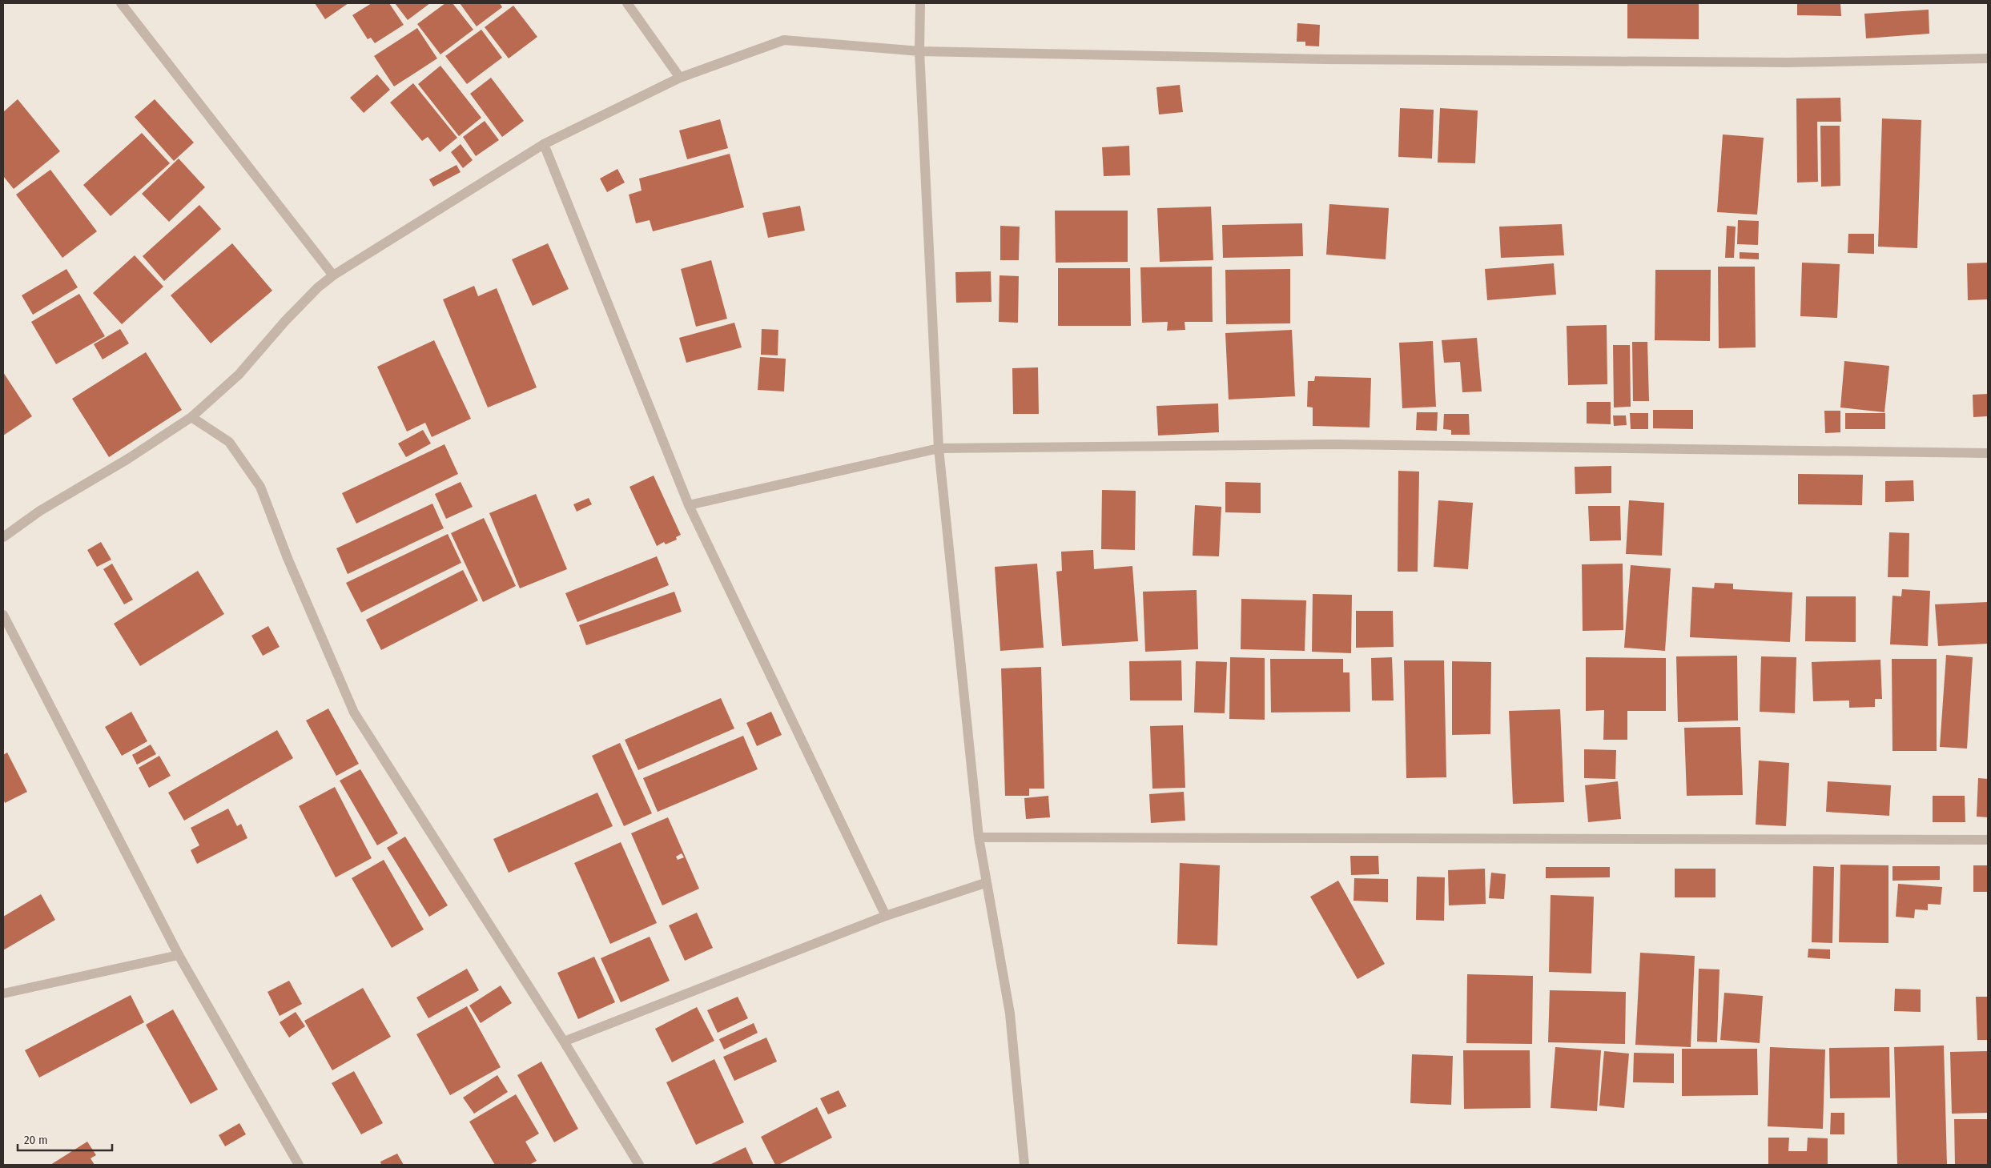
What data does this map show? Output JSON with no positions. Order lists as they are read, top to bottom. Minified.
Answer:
{"scale_bar":"20 m"}
